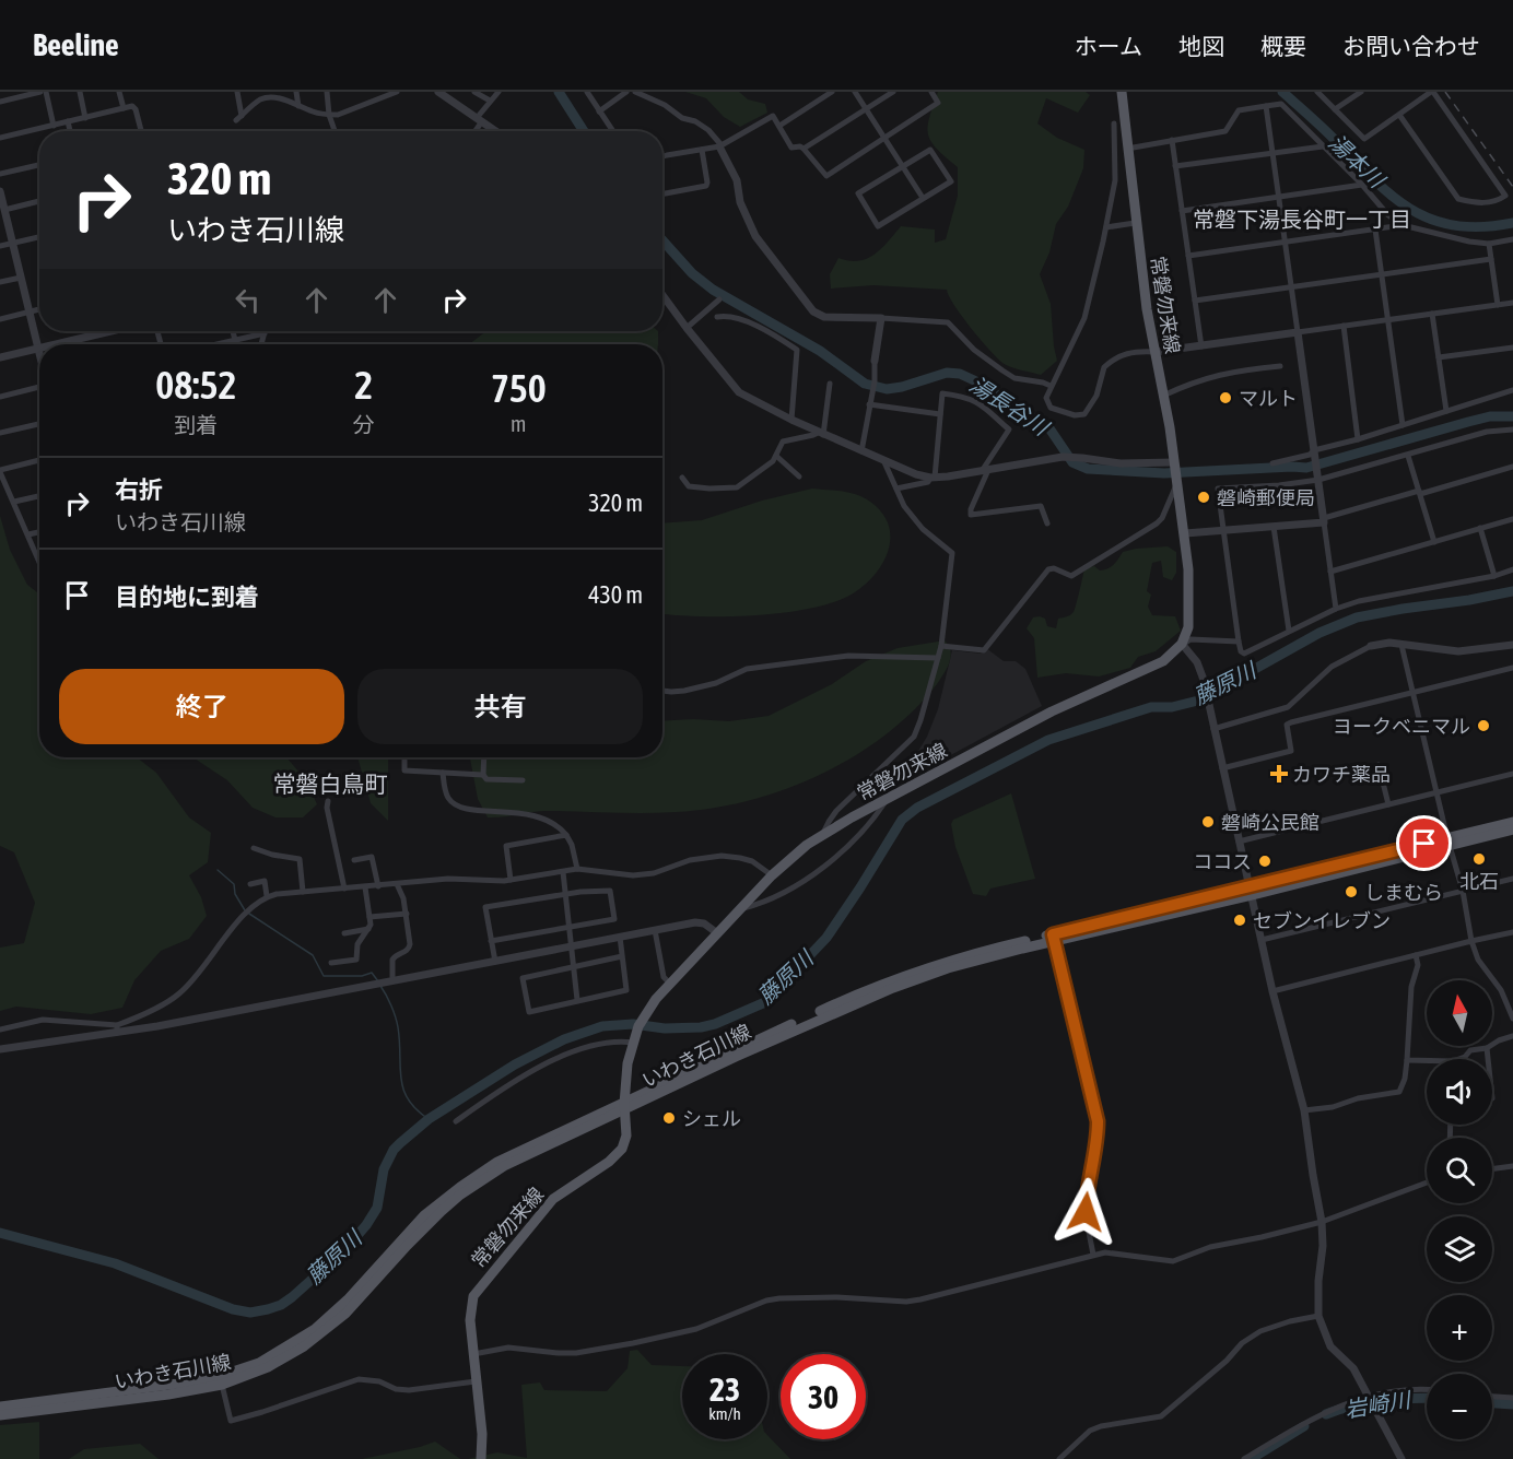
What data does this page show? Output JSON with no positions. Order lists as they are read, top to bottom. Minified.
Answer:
{"streets":{"main road":["常磐勿来線","いわき石川線"]},"crossings":[["常磐勿来線","いわき石川線"]],"districts":["常磐下湯長谷町一丁目","常磐白鳥町"],"water":["湯本川","湯長谷川","藤原川","岩崎川"],"places":{"other":["マルト","磐崎郵便局","ヨークベニマル","磐崎公民館","北石","ココス","しまむら","セブンイレブン","シェル"],"health":["カワチ薬品"]},"north":"top","page":{"header":"Beeline","nav":["ホーム","地図","概要","お問い合わせ"],"turn":["320 m","いわき石川線"],"eta":["08:52","到着","2","分","750","m"],"list":[{"name":"右折","note":"いわき石川線","value":"320 m"},{"name":"目的地に到着","value":"430 m"}],"buttons":["終了","共有"],"map_buttons":["+","−"],"speed":"23 km/h","limit":"30"}}
